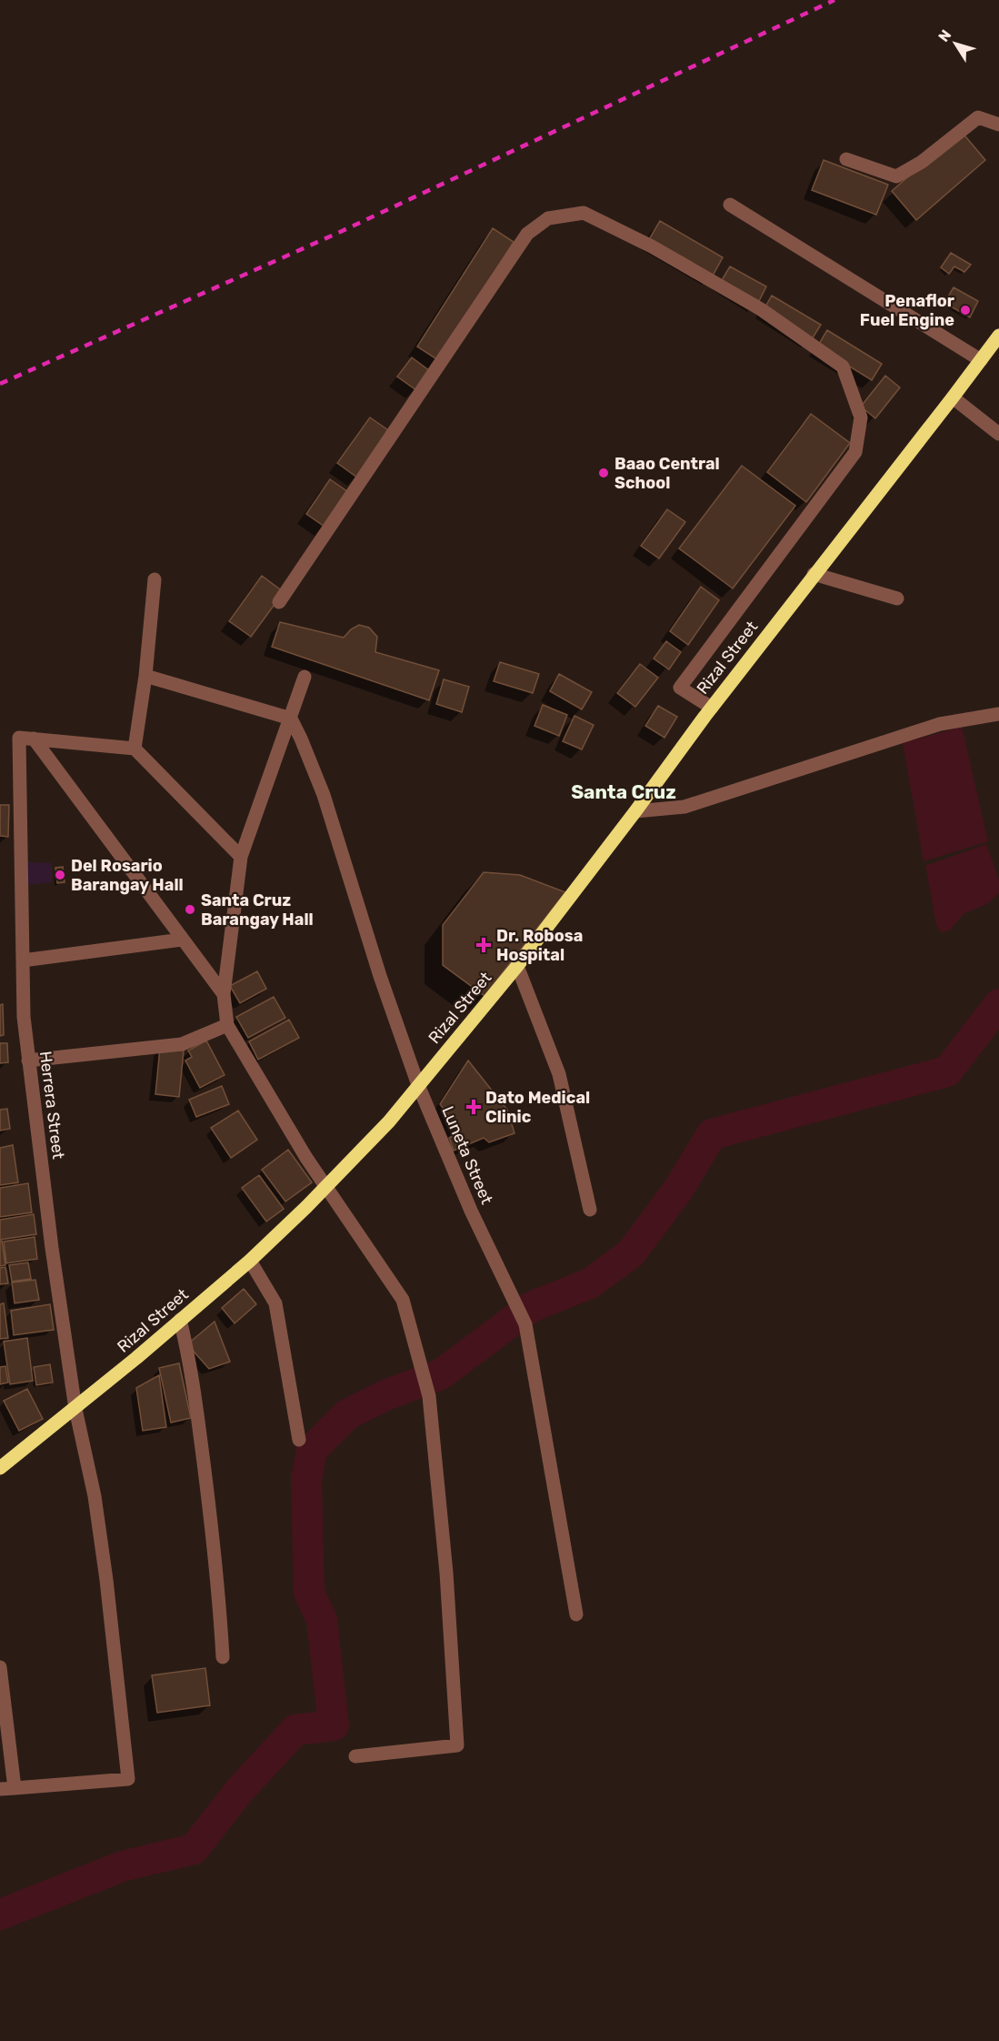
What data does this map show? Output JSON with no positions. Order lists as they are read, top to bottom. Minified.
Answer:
{"streets":{"main road":["Rizal Street"],"street":["Herrera Street","Luneta Street"]},"crossings":[["Rizal Street","Herrera Street"],["Rizal Street","Luneta Street"]],"districts":["Santa Cruz"],"places":{"other":["Penaflor Fuel Engine","Baao Central School","Del Rosario Barangay Hall","Santa Cruz Barangay Hall"],"health":["Dr. Robosa Hospital","Dato Medical Clinic"]},"north":"top left"}
